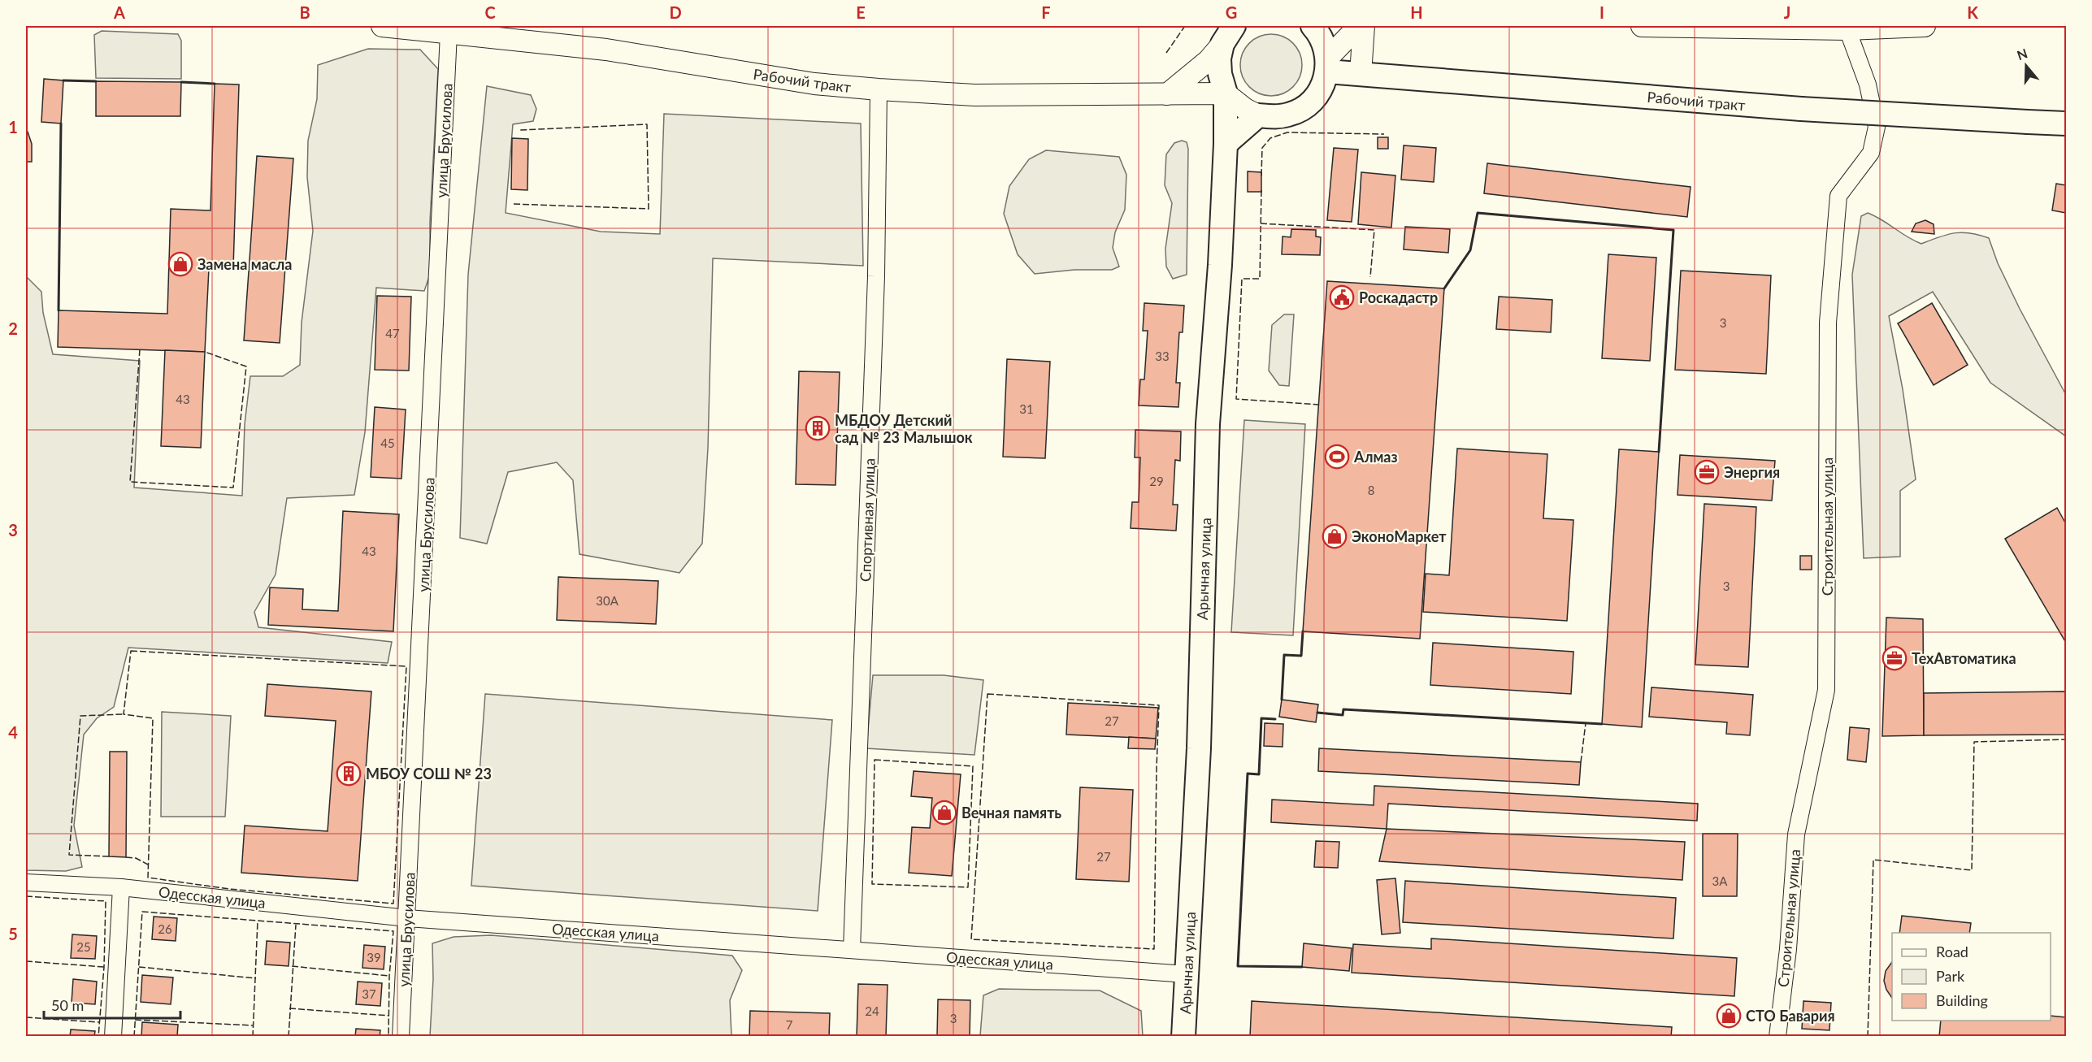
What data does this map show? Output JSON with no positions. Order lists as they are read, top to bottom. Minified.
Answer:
{"streets":{"main road":["Рабочий тракт","Арычная улица"],"street":["улица Брусилова","Спортивная улица","Строительная улица","Одесская улица"]},"crossings":[["Рабочий тракт","улица Брусилова"],["Рабочий тракт","Спортивная улица"],["Рабочий тракт","Арычная улица"],["улица Брусилова","Одесская улица"],["Спортивная улица","Одесская улица"],["Арычная улица","Одесская улица"]],"places":{"shop":["Замена масла","ЭконоМаркет","Вечная память","СТО Бавария"],"public building":["Роскадастр"],"building":["МБДОУ Детский сад № 23 Малышок","МБОУ СОШ № 23"],"sports":["Алмаз"],"office":["Энергия","ТехАвтоматика"]},"house_numbers":["3","47","33","43","31","45","29","8","43","3","30А","27","27","3А","26","25","39","37","24","3","7"],"legend":["Road","Park","Building"],"scale_bar":"50 m","north":"top","grid":{"columns":["A","B","C","D","E","F","G","H","I","J","K"],"rows":["1","2","3","4","5"]}}
